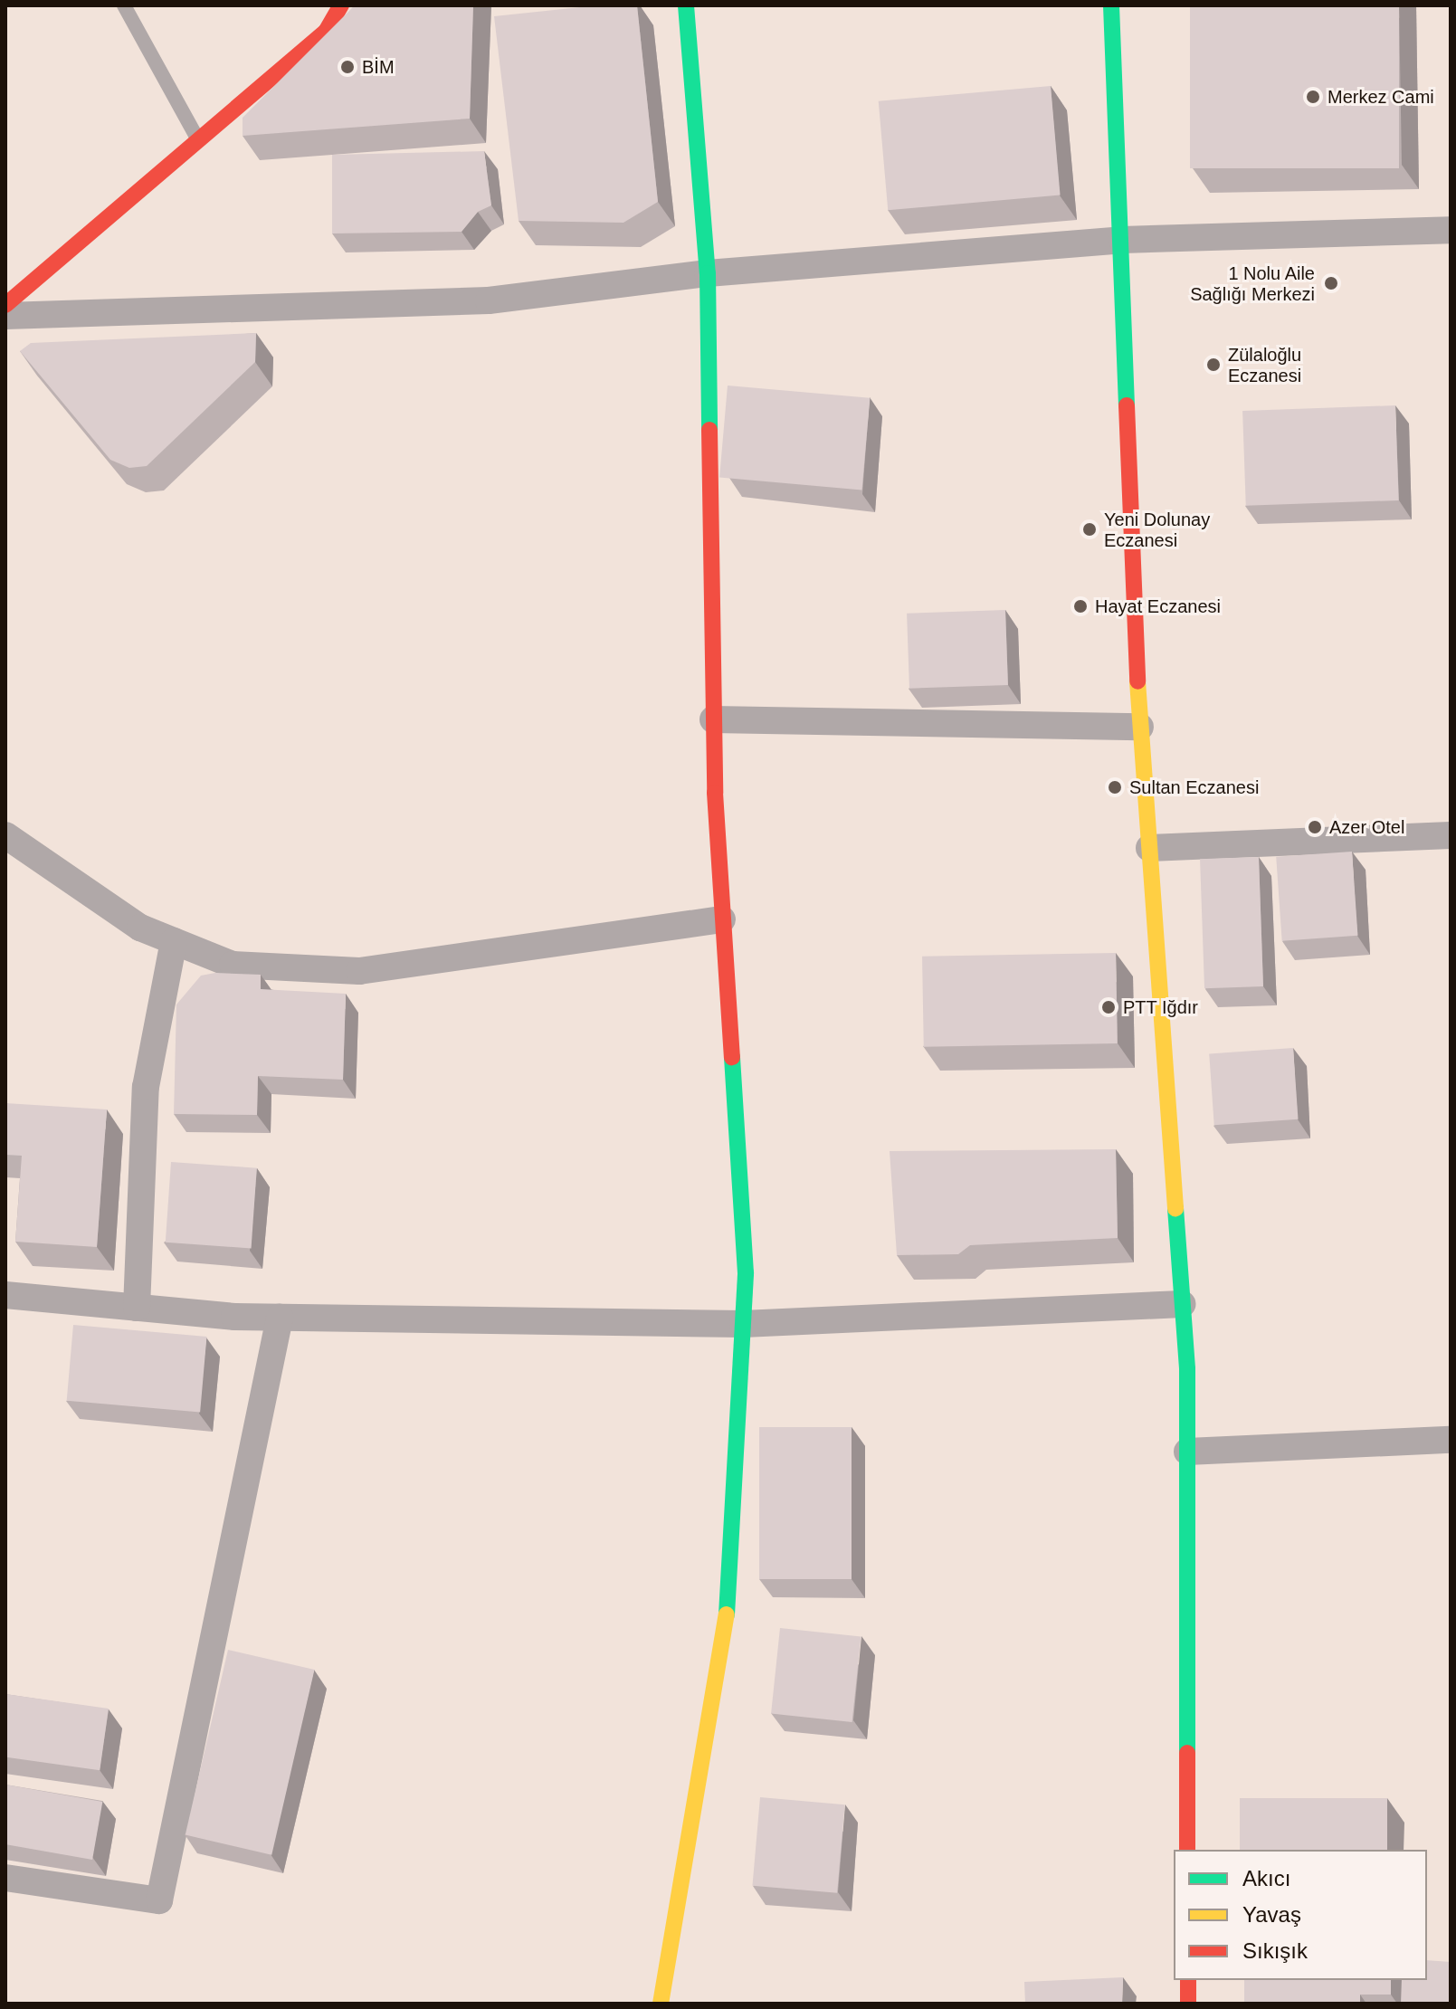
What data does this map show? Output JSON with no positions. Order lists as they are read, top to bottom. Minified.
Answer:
{"places":["BİM","Merkez Cami","1 Nolu Aile Sağlığı Merkezi","Zülaloğlu Eczanesi","Yeni Dolunay Eczanesi","Hayat Eczanesi","Sultan Eczanesi","Azer Otel","PTT Iğdır"],"legend":["Akıcı","Yavaş","Sıkışık"]}
